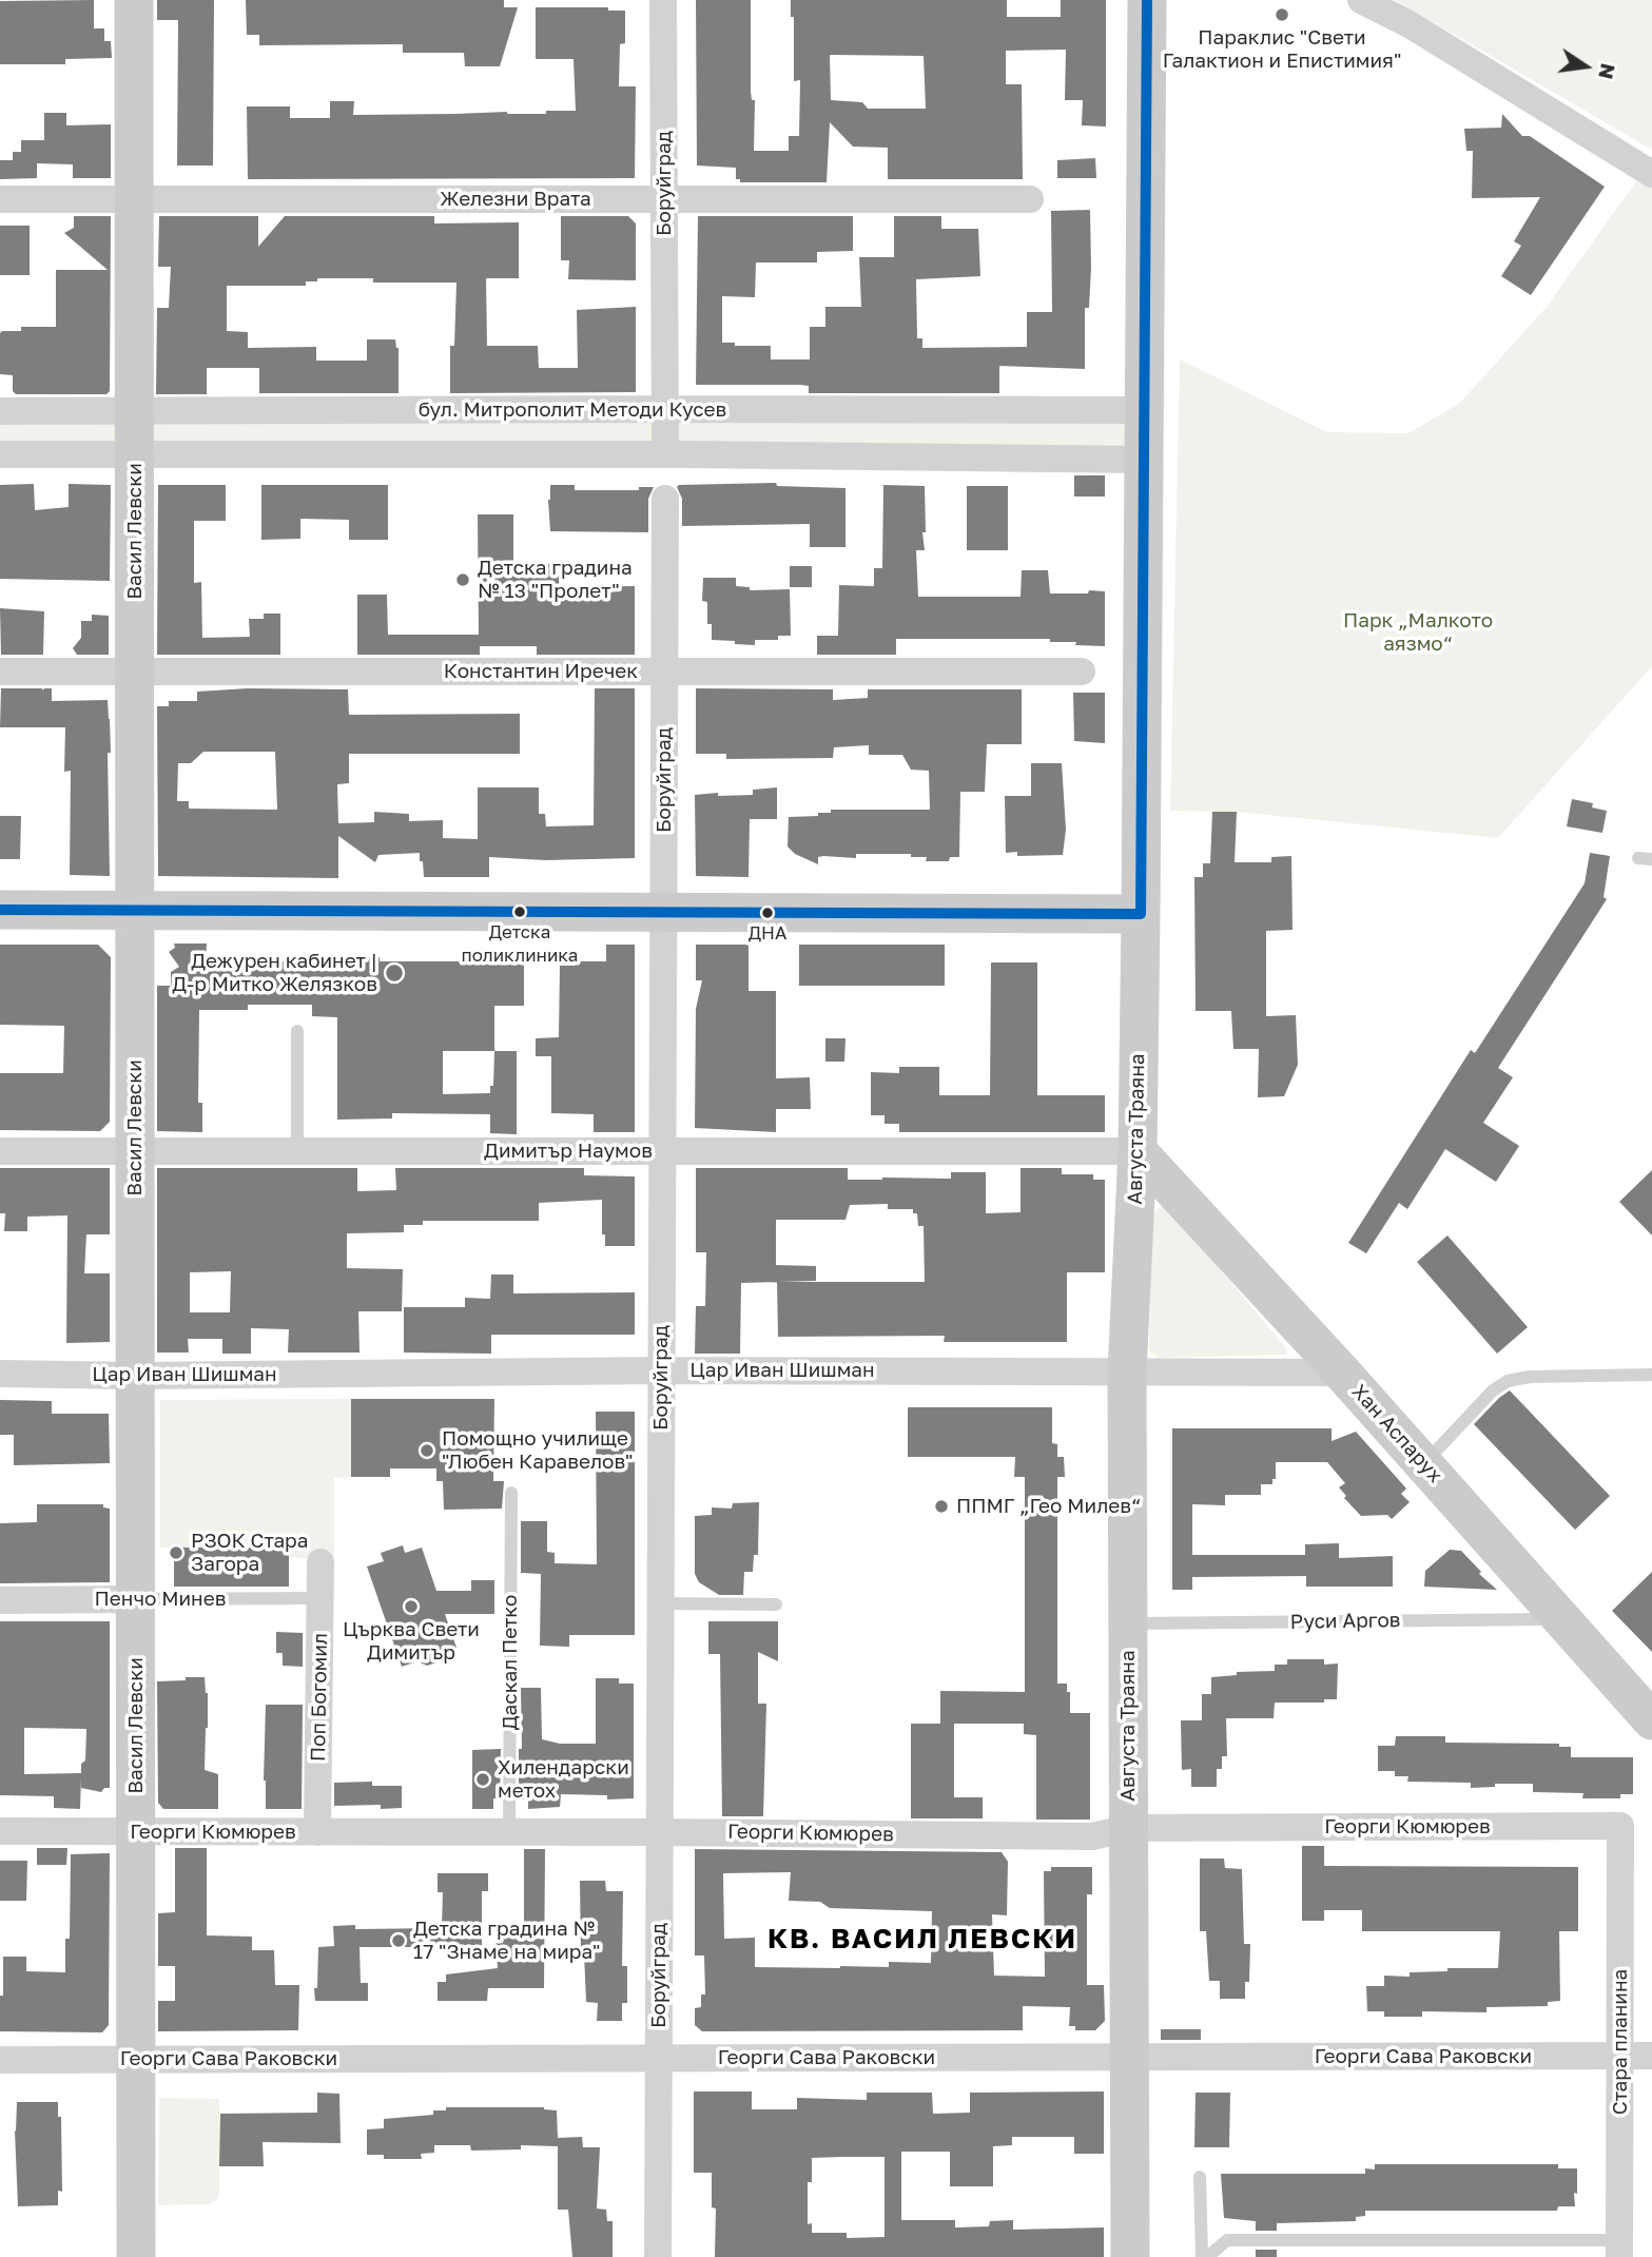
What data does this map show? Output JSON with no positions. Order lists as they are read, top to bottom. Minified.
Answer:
{"streets":{"street":["Боруйград","Железни Врата","бул. Митрополит Методи Кусев","Васил Левски","Константин Иречек","Августа Траяна","Димитър Наумов","Цар Иван Шишман","Хан Аспарух","Пенчо Минев","Поп Богомил","Георги Кюмюрев","Стара планина","Георги Сава Раковски"],"lane":["Руси Аргов","Даскал Петко"]},"crossings":[["Боруйград","Железни Врата"],["Боруйград","бул. Митрополит Методи Кусев"],["Боруйград","Константин Иречек"],["Боруйград","Димитър Наумов"],["Боруйград","Цар Иван Шишман"],["Боруйград","Георги Кюмюрев"],["Боруйград","Георги Сава Раковски"],["Железни Врата","Васил Левски"],["бул. Митрополит Методи Кусев","Васил Левски"],["бул. Митрополит Методи Кусев","Августа Траяна"],["Васил Левски","Константин Иречек"],["Васил Левски","Димитър Наумов"],["Васил Левски","Цар Иван Шишман"],["Васил Левски","Пенчо Минев"],["Васил Левски","Георги Кюмюрев"],["Васил Левски","Георги Сава Раковски"],["Августа Траяна","Димитър Наумов"],["Августа Траяна","Цар Иван Шишман"],["Августа Траяна","Хан Аспарух"],["Августа Траяна","Руси Аргов"],["Августа Траяна","Георги Кюмюрев"],["Августа Траяна","Георги Сава Раковски"],["Димитър Наумов","Хан Аспарух"],["Цар Иван Шишман","Хан Аспарух"],["Хан Аспарух","Руси Аргов"],["Пенчо Минев","Поп Богомил"],["Даскал Петко","Георги Кюмюрев"],["Поп Богомил","Георги Кюмюрев"],["Георги Кюмюрев","Стара планина"],["Стара планина","Георги Сава Раковски"]],"districts":["КВ. ВАСИЛ ЛЕВСКИ"],"parks":["Парк „Малкото аязмо“"],"places":["Параклис \"Свети Галактион и Епистимия\"","Детска градина № 13 \"Пролет\"","Детска поликлиника","ДНА","Дежурен кабинет | Д-р Митко Желязков","Помощно училище \"Любен Каравелов\"","ППМГ „Гео Милев“","РЗОК Стара Загора","Църква Свети Димитър","Хилендарски метох","Детска градина № 17 \"Знаме на мира\""],"north":"right"}
